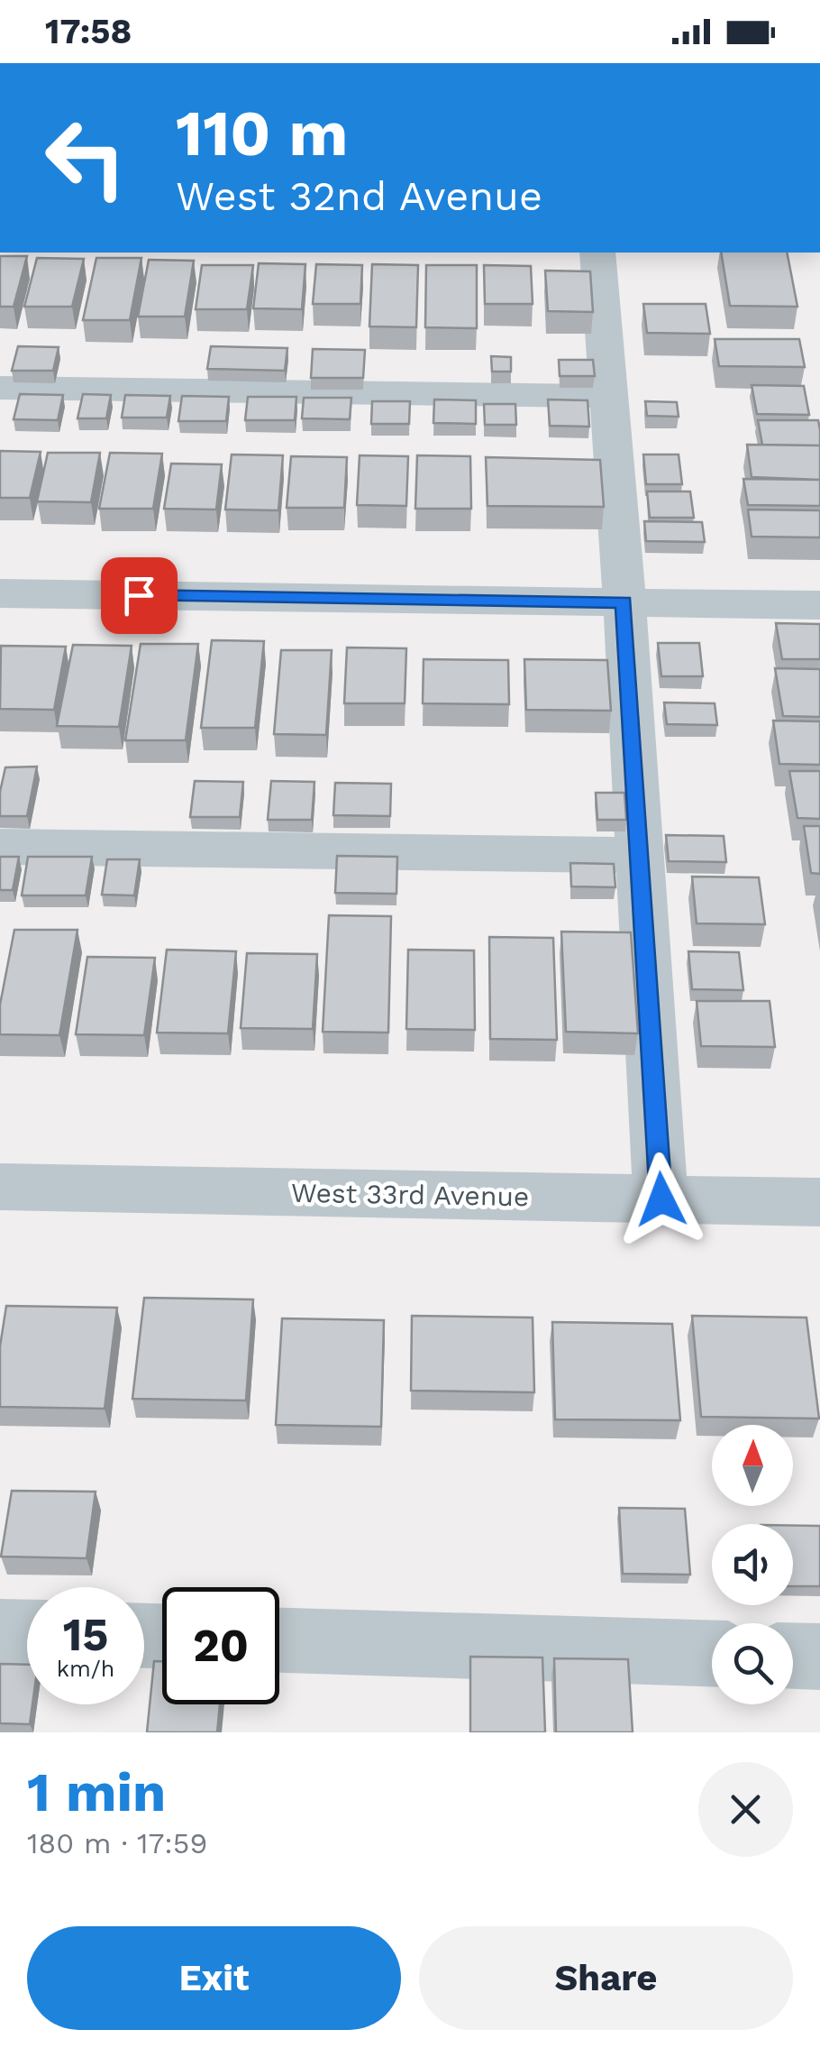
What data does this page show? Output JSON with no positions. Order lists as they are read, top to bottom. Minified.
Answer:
{"streets":{"street":["West 33rd Avenue"]},"north":"top","page":{"status":"17:58","turn":["110 m","West 32nd Avenue"],"speed":"15 km/h","limit":"20","heading":["1 min","180 m · 17:59"],"buttons":["Exit","Share"]}}
